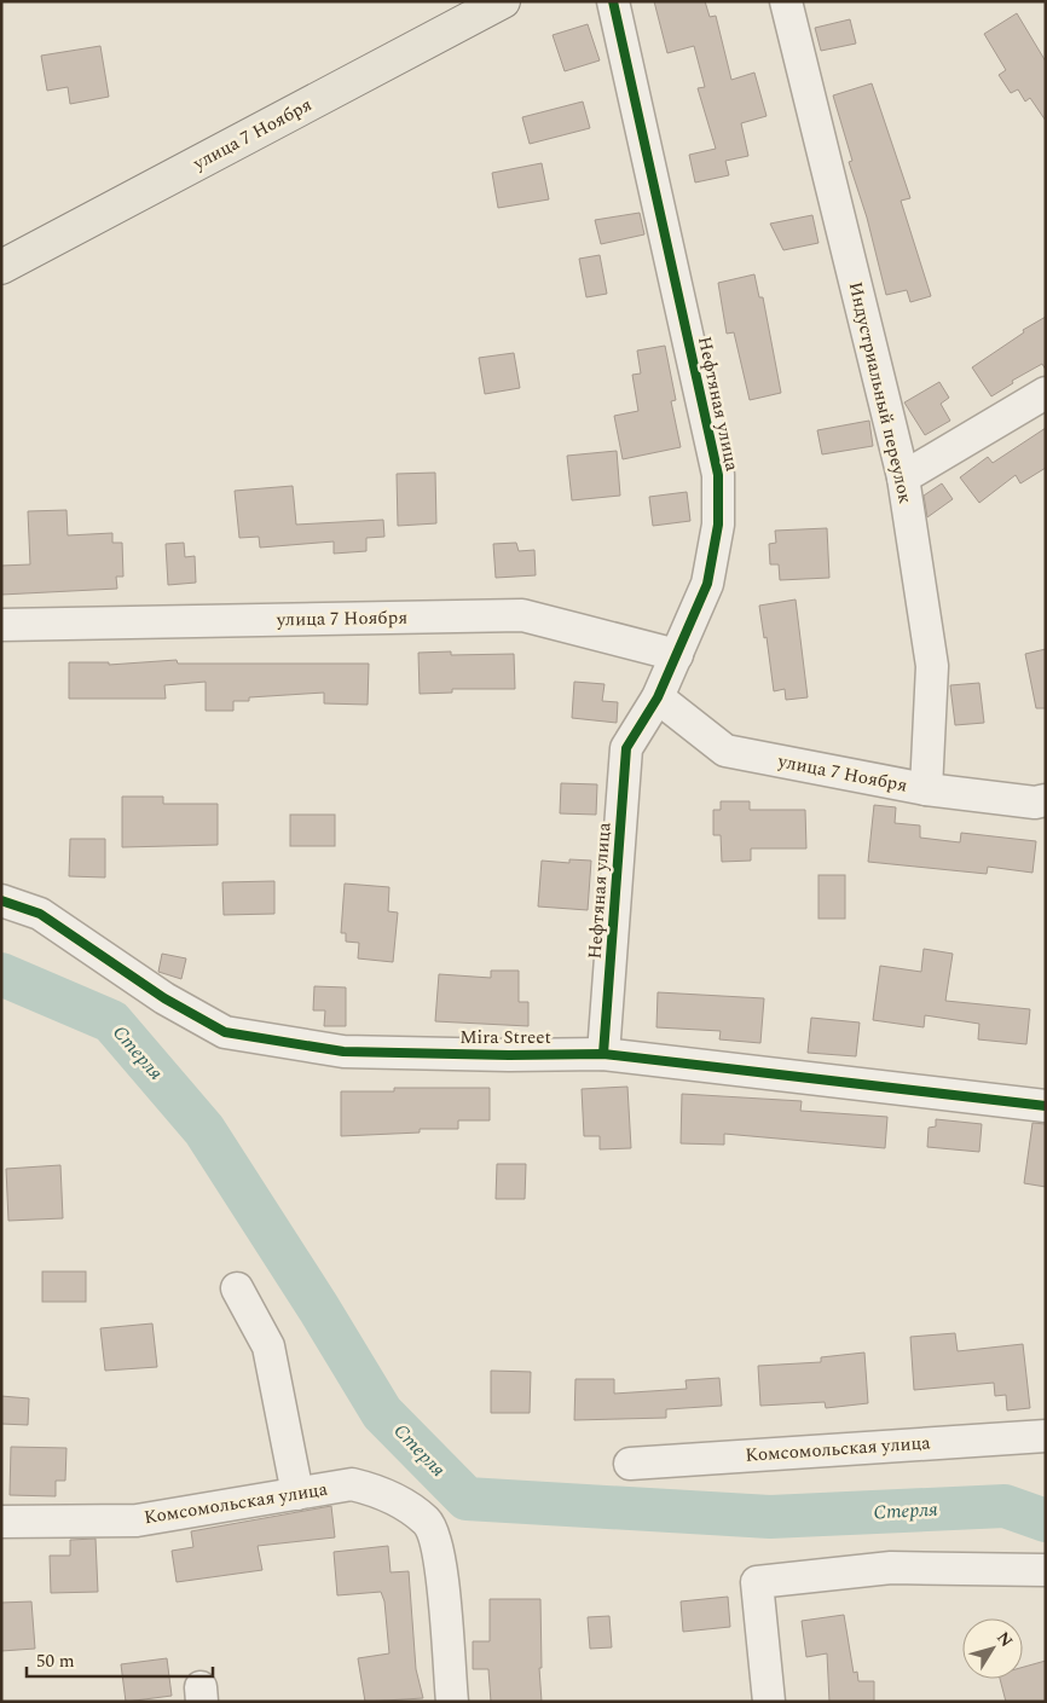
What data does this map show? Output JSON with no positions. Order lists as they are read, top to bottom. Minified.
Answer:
{"streets":{"main road":["улица 7 Ноября"],"street":["Индустриальный переулок","Нефтяная улица","Mira Street","Комсомольская улица"]},"crossings":[["улица 7 Ноября","Индустриальный переулок"],["улица 7 Ноября","Нефтяная улица"],["Нефтяная улица","Mira Street"]],"water":["Стерля"],"scale_bar":"50 m","north":"top right"}
